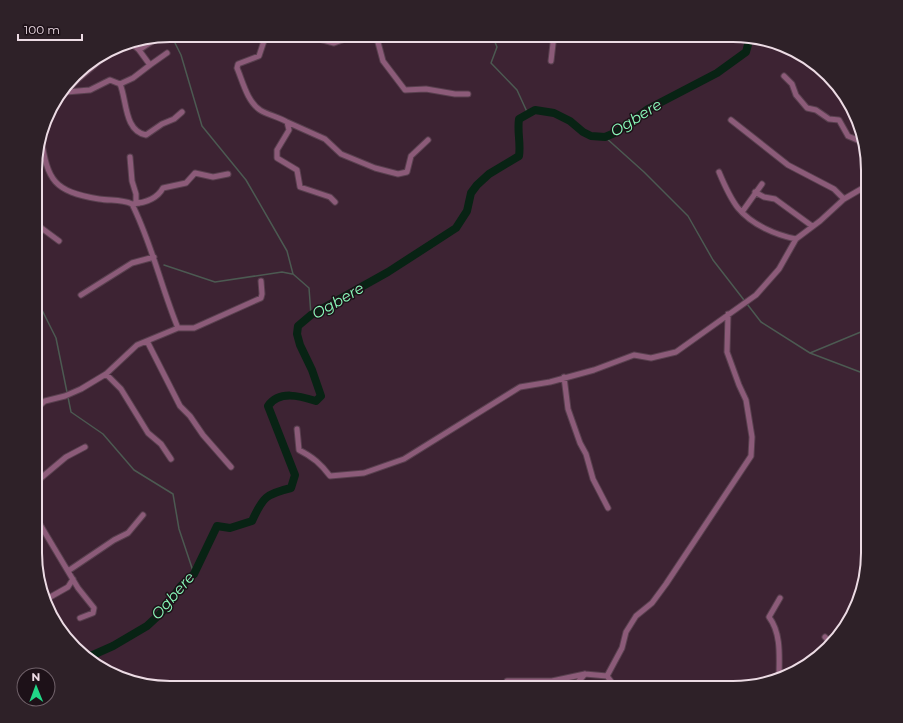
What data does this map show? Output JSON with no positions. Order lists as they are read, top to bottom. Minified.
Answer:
{"water":["Ogbere"],"scale_bar":"100 m","north":"top"}
